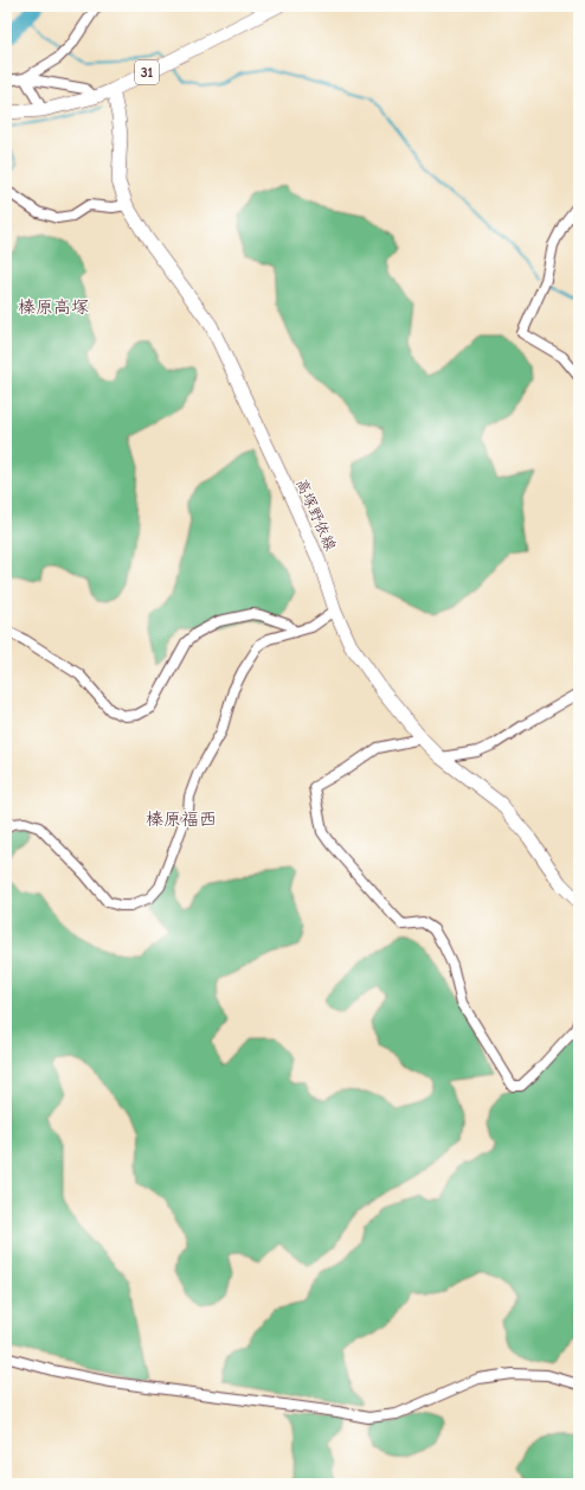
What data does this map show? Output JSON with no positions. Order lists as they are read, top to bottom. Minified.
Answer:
{"streets":{"main road":["31","高塚野依線"]},"crossings":[["31","高塚野依線"]],"districts":["榛原高塚","榛原福西"]}
